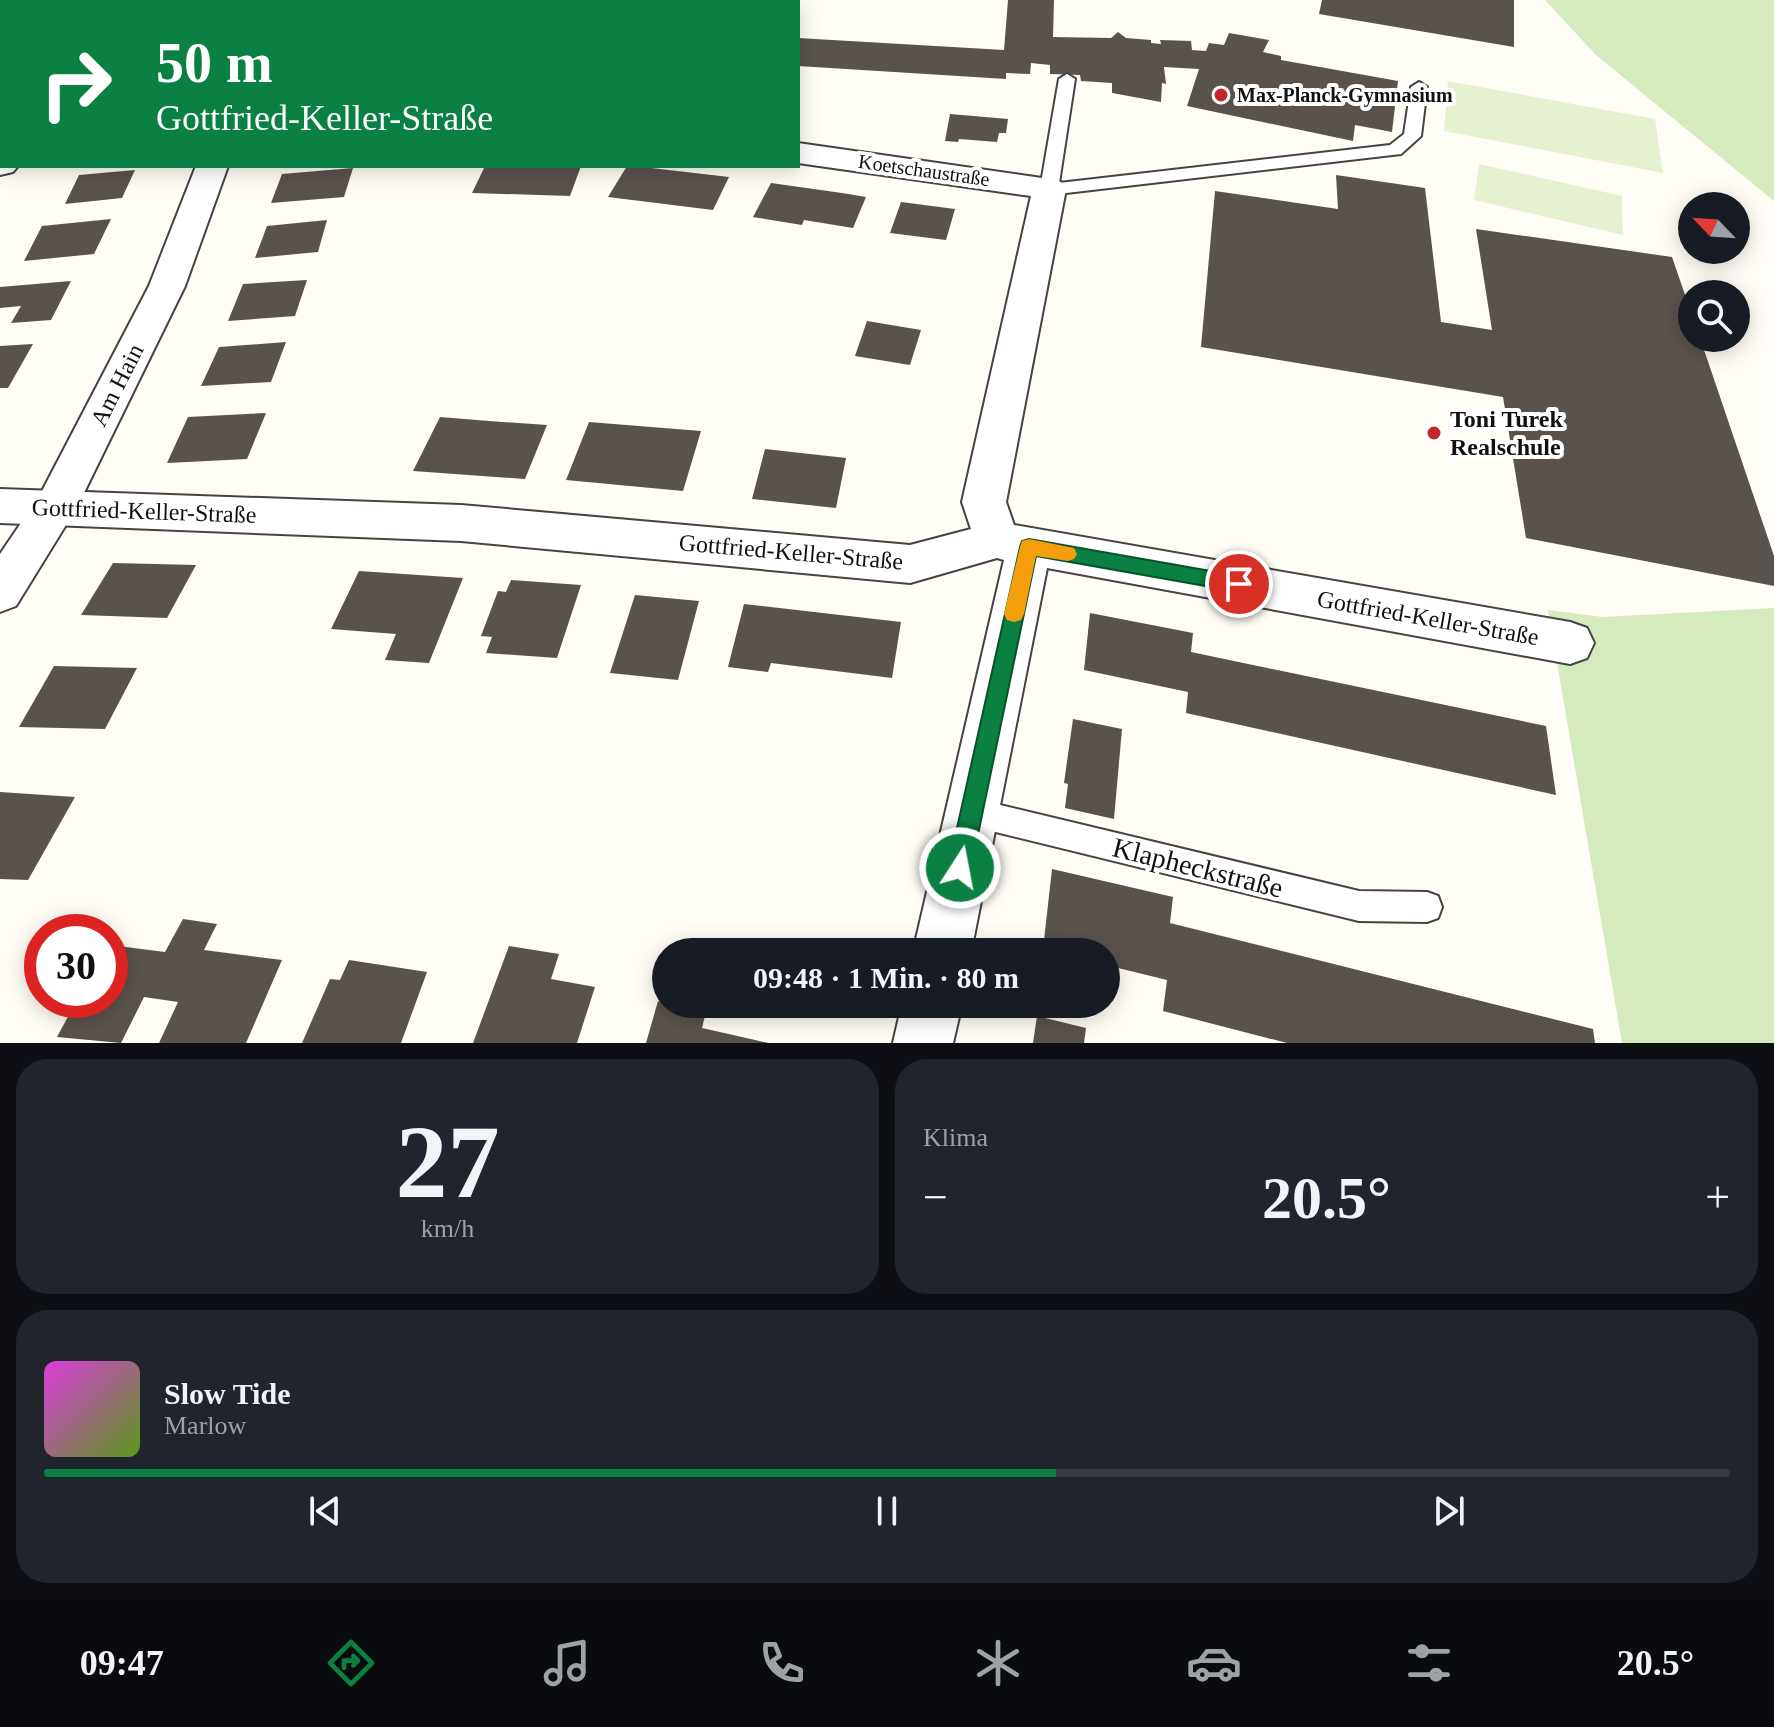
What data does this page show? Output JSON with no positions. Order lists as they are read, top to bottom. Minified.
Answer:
{"streets":{"street":["Koetschaustraße","Am Hain","Gottfried-Keller-Straße"],"lane":["Klapheckstraße"]},"crossings":[["Am Hain","Gottfried-Keller-Straße"]],"places":["Max-Planck-Gymnasium","Toni Turek Realschule"],"north":"top left","page":{"turn":["50 m","Gottfried-Keller-Straße"],"limit":"30","trip":"09:48 · 1 Min. · 80 m","tile":[["27","km/h"],"Klima"],"heat":["−","20.5°","+"],"song":["Slow Tide","Marlow"],"tabs":["09:47","20.5°"]}}
